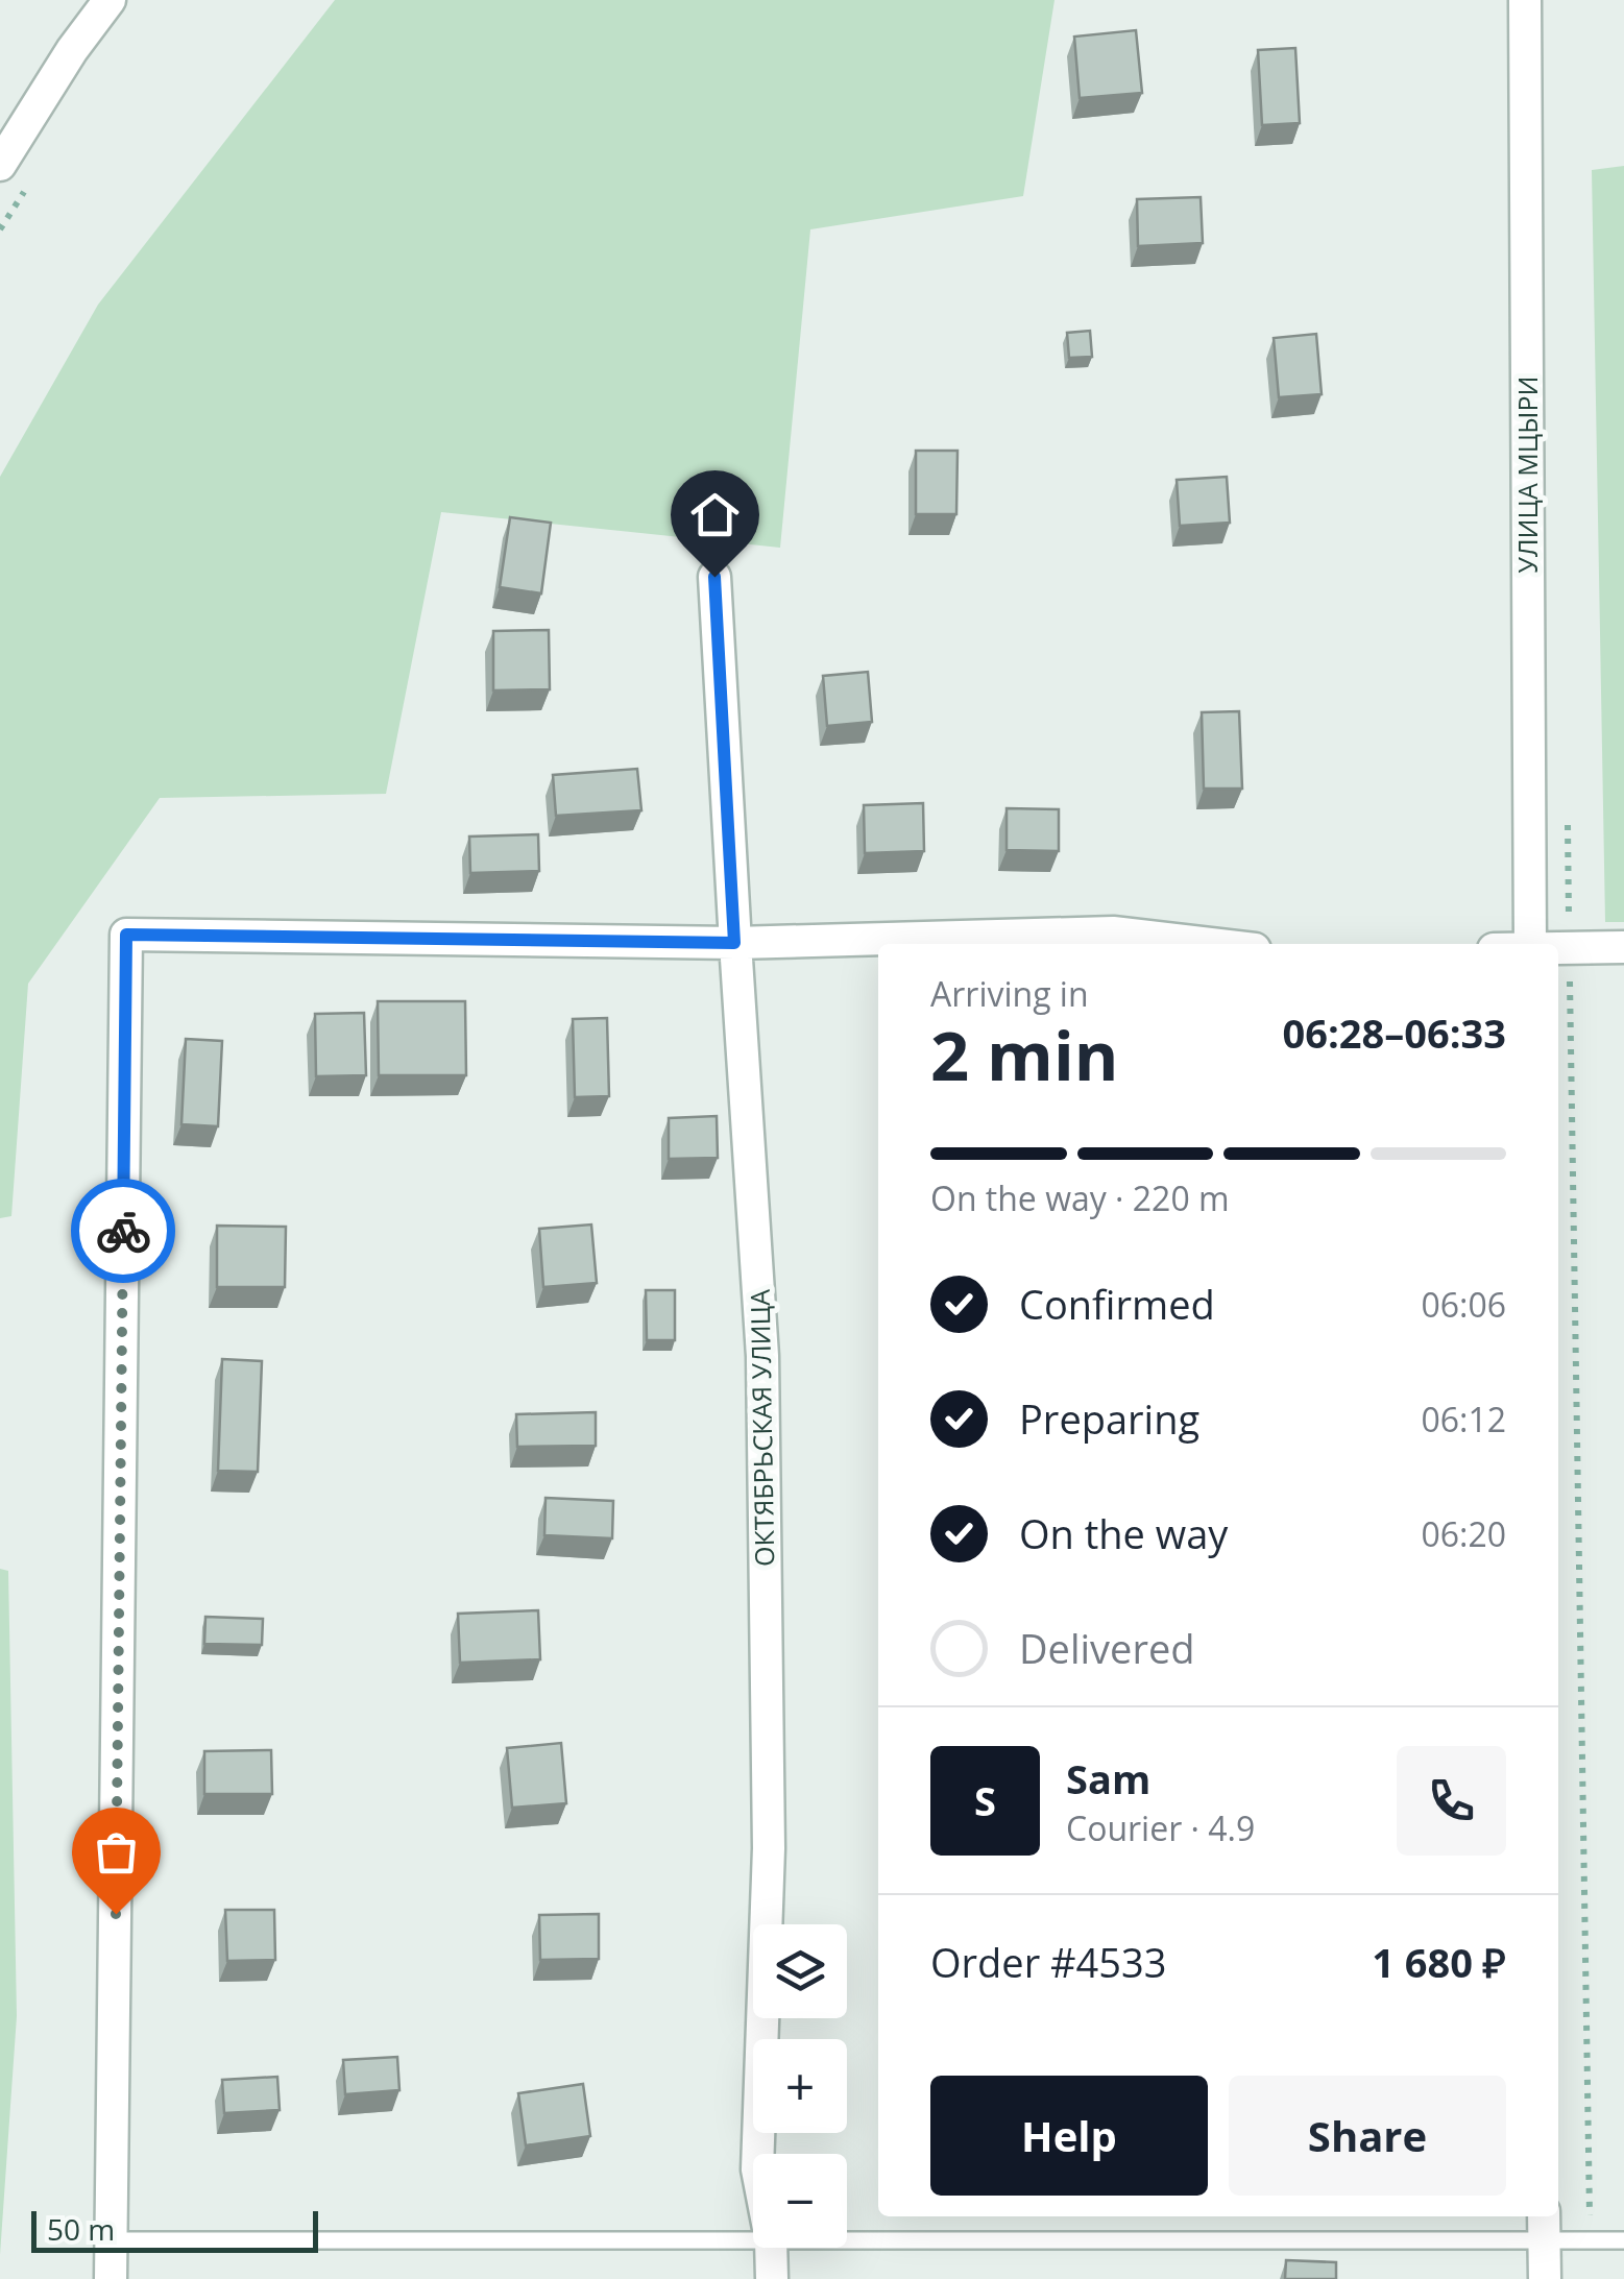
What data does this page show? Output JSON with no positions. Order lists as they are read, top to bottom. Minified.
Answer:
{"streets":{"street":["УЛИЦА МЦЫРИ","ОКТЯБРЬСКАЯ УЛИЦА"]},"scale_bar":"50 m","page":{"heading":["2 min","Arriving in","06:28–06:33"],"panel":["Sam","Courier · 4.9","Order #4533","1 680 ₽"],"bar":"On the way · 220 m","list":[["Confirmed","06:06"],["Preparing","06:12"],["On the way","06:20"],"Delivered"],"round":"S","map_buttons":["+","−"],"buttons":["Help","Share"],"scale":"50 m"}}
